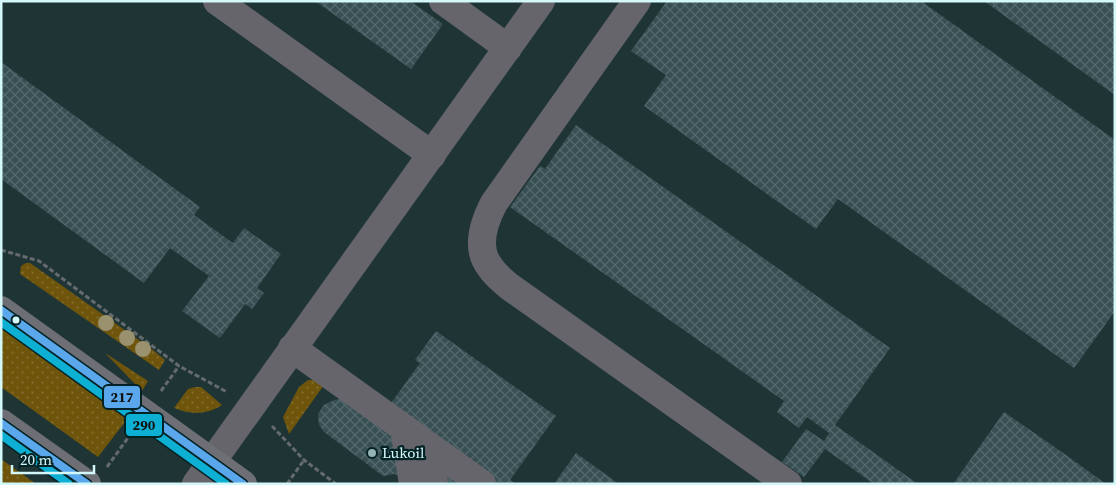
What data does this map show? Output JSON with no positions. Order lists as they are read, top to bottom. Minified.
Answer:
{"places":["Lukoil"],"lines":["transit line 217","transit line 290"],"scale_bar":"20 m"}
